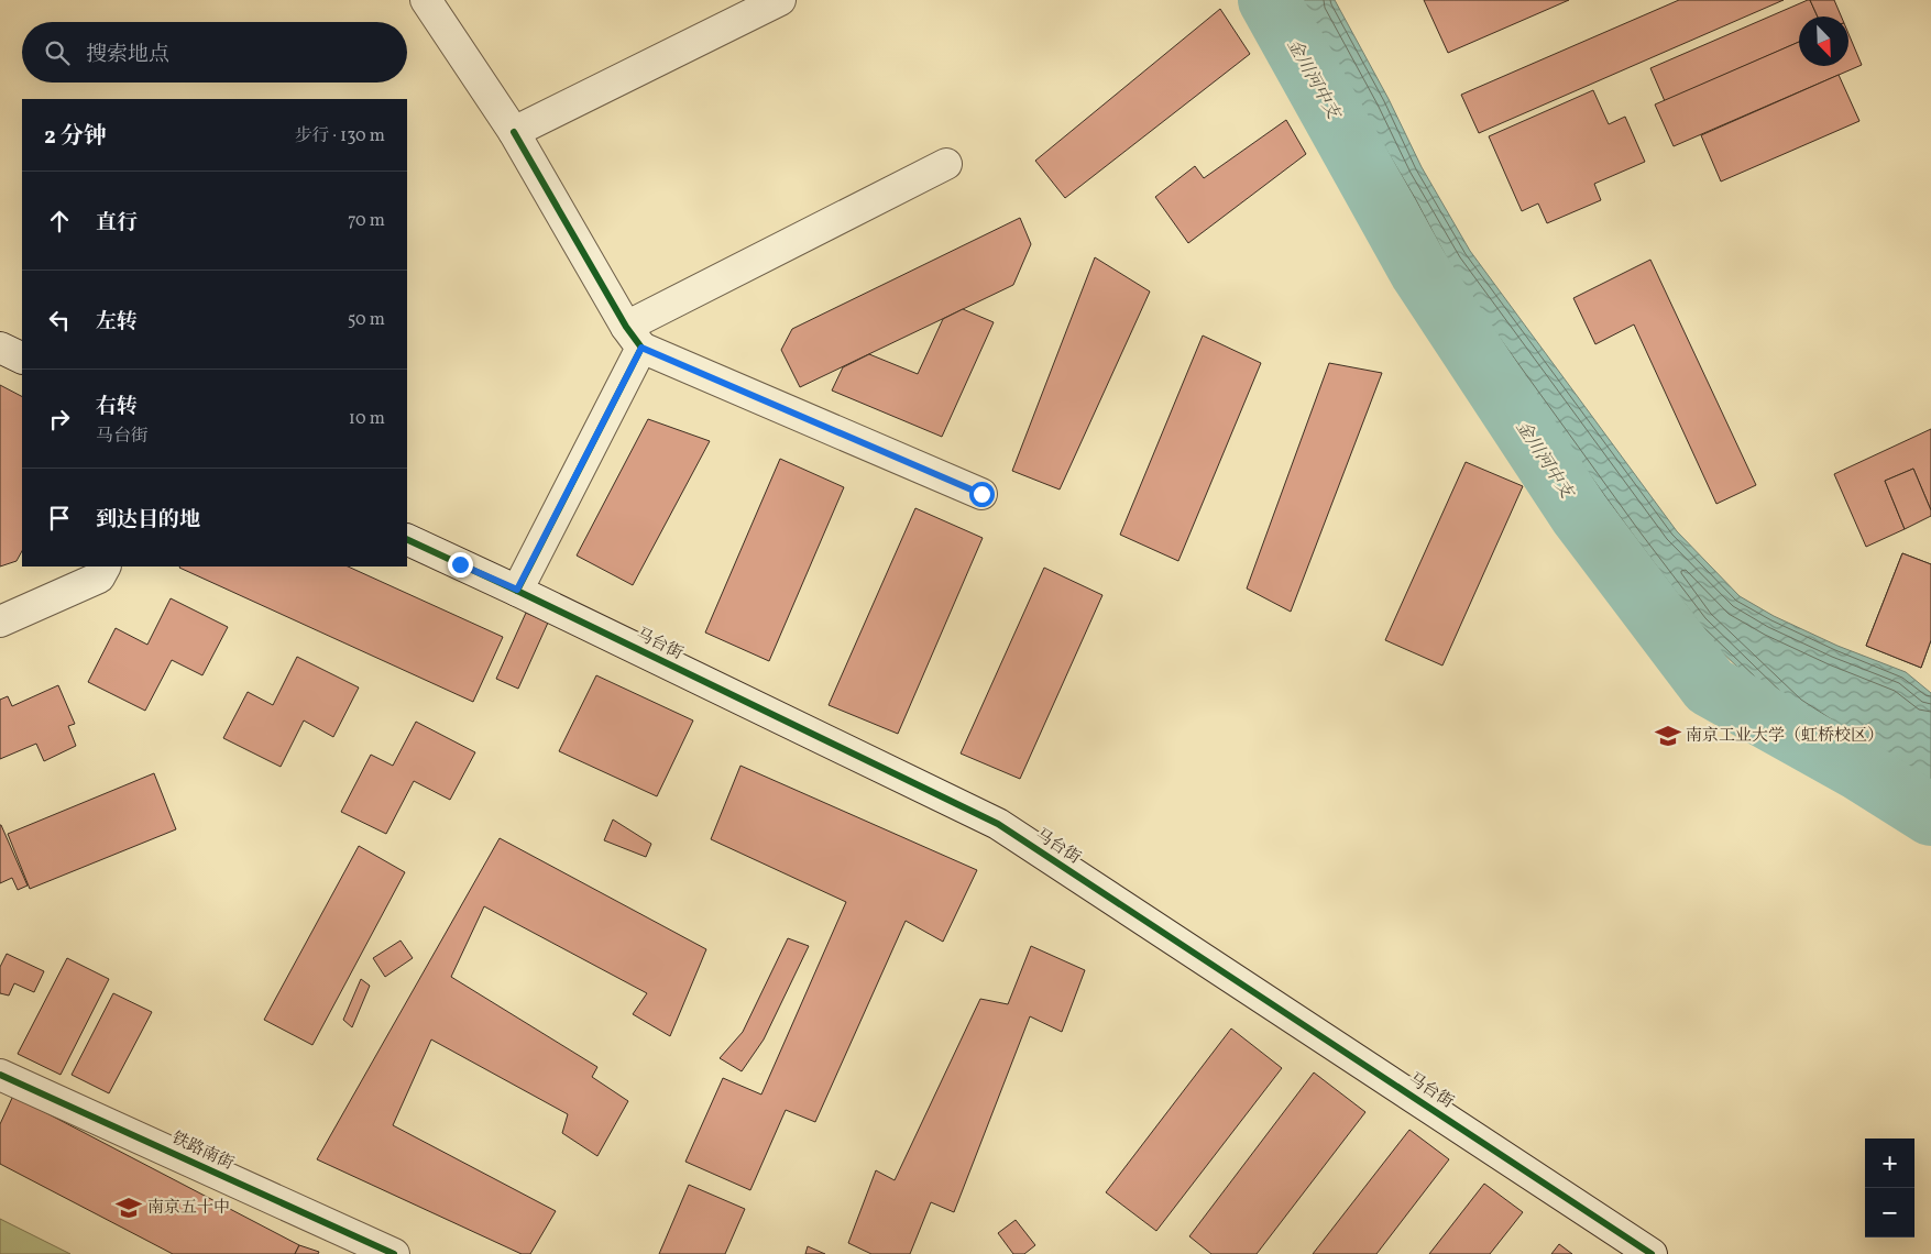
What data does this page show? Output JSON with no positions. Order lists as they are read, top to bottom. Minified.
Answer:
{"streets":{"street":["马台街","铁路南街"]},"water":["金川河中支"],"places":{"school or university":["南京工业大学（虹桥校区）","南京五十中"]},"north":"bottom right","page":{"search":"搜索地点","heading":["2 分钟","步行 · 130 m"],"list":[["直行","70 m"],["左转","50 m"],["右转","马台街","10 m"],"到达目的地"],"map_buttons":["+","−"]}}
